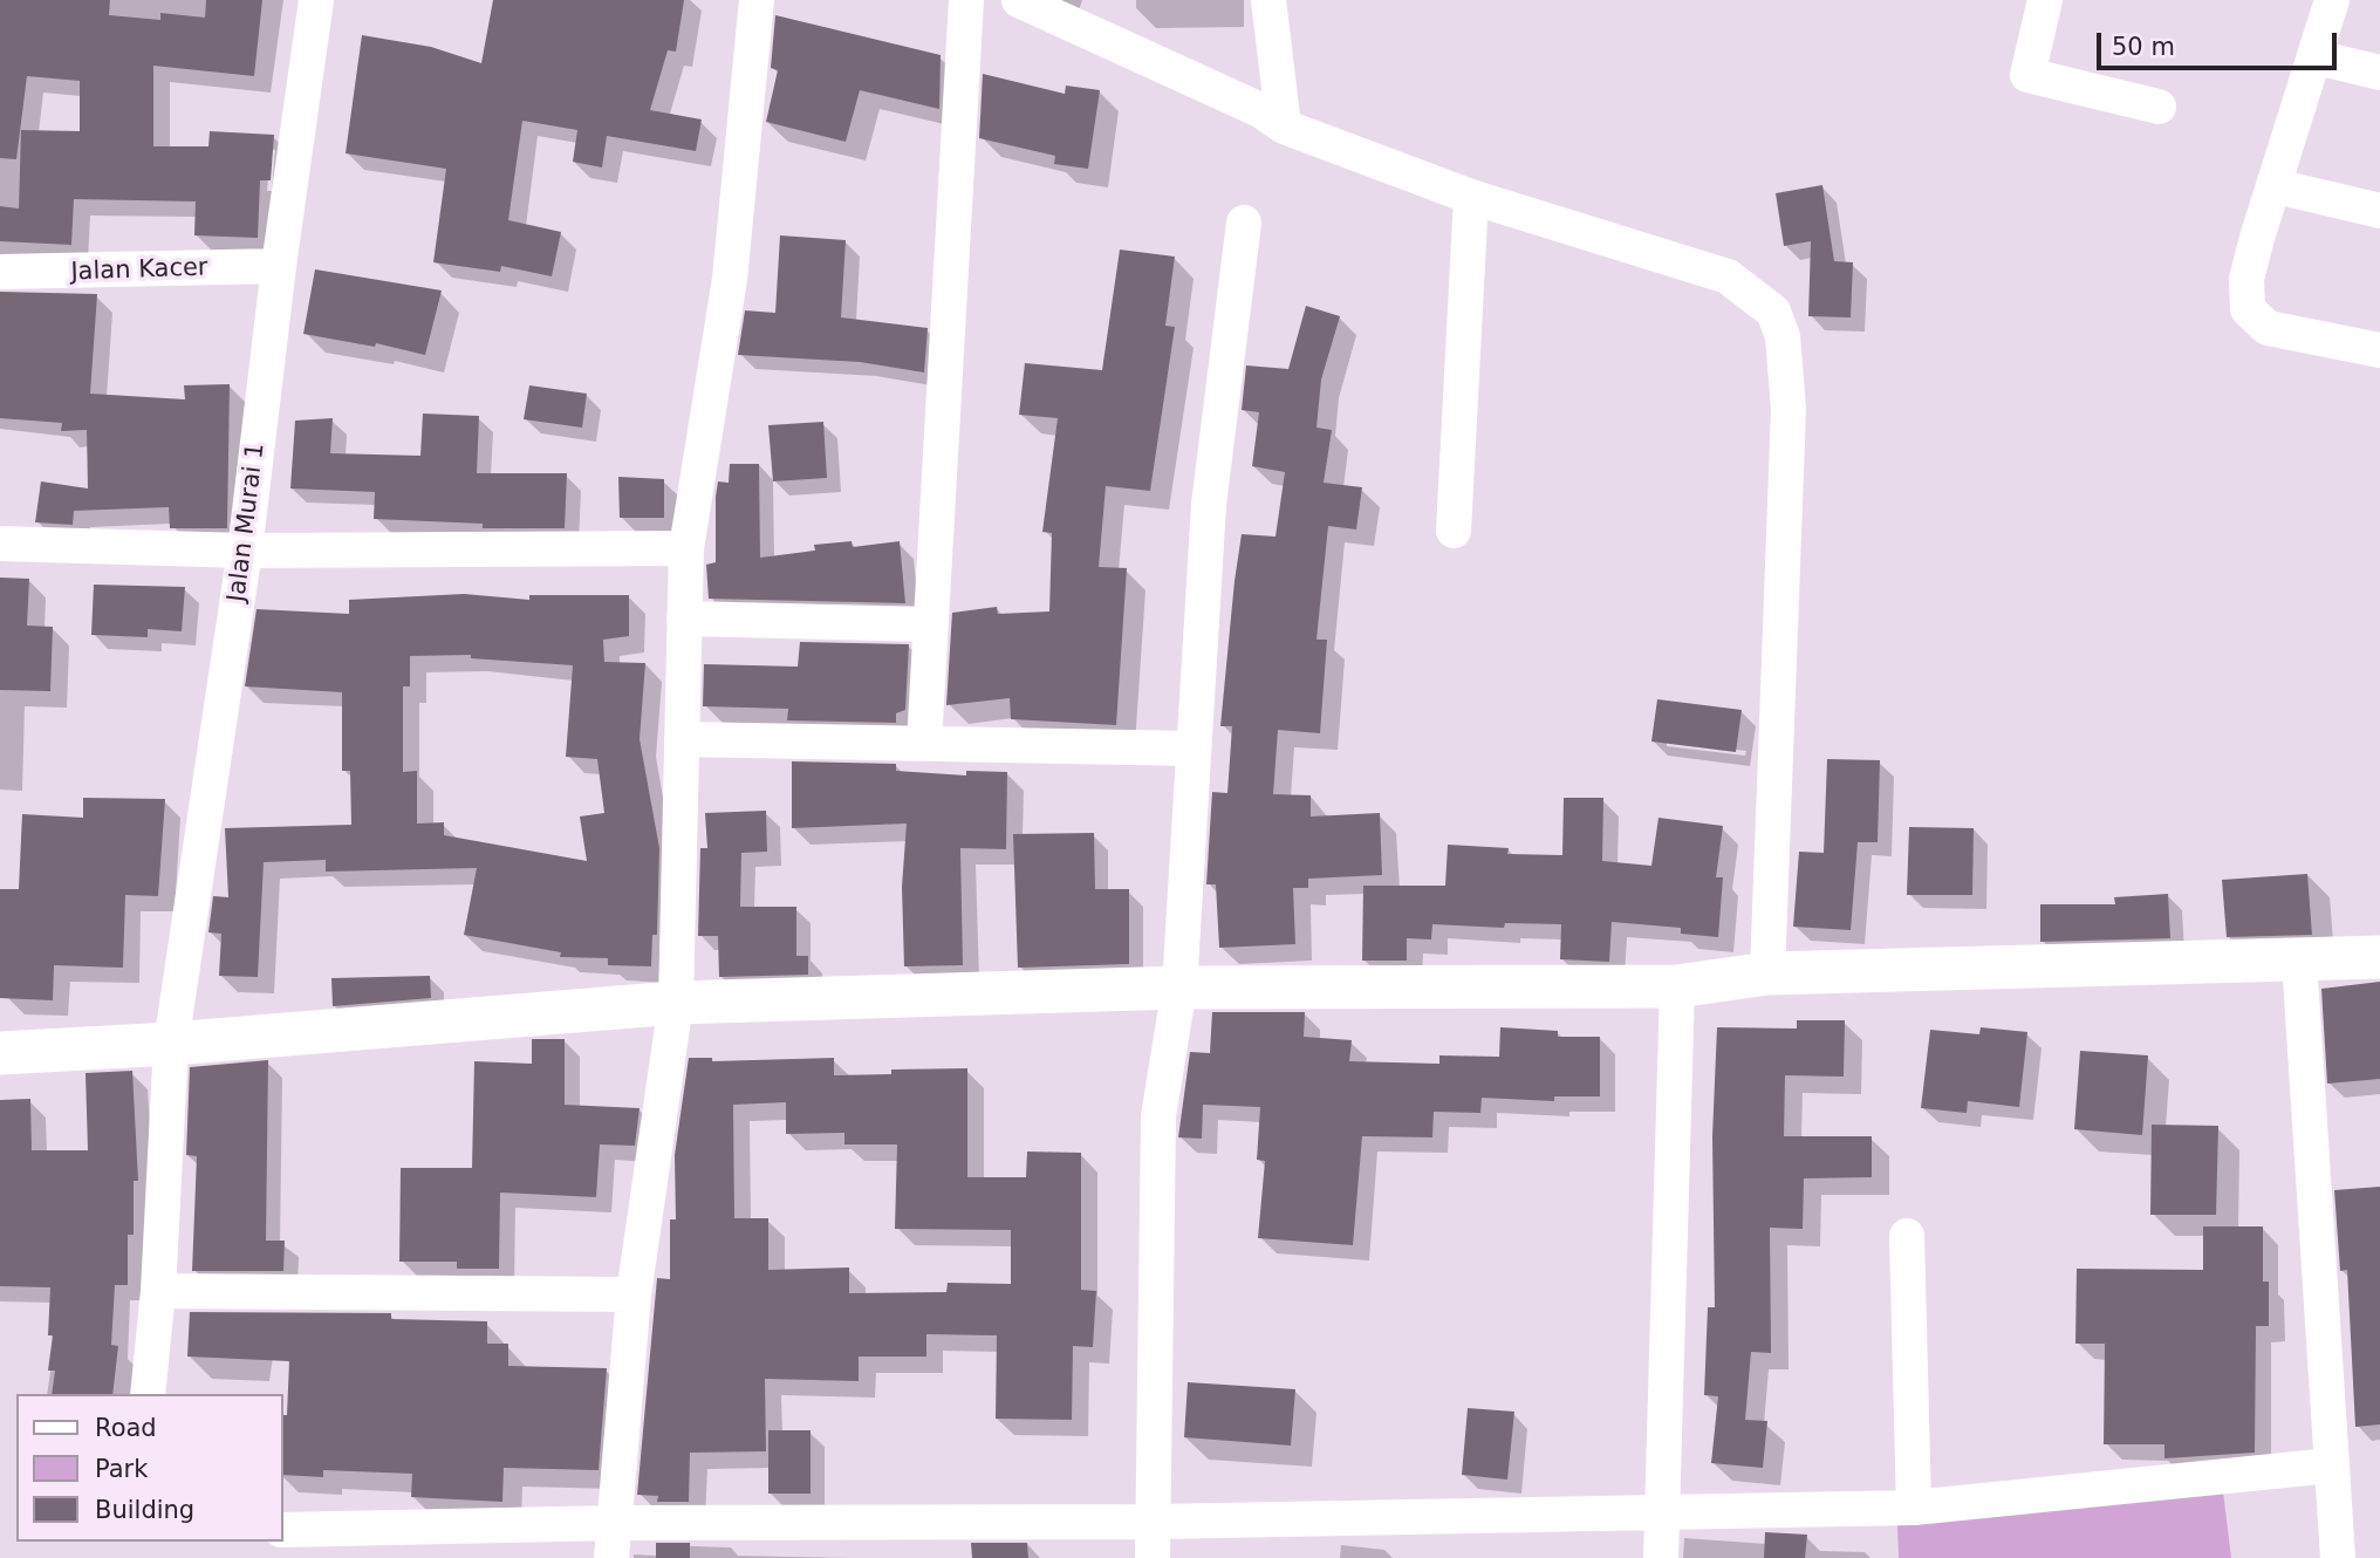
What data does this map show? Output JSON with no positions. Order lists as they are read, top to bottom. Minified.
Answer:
{"streets":{"street":["Jalan Kacer","Jalan Murai 1"]},"crossings":[["Jalan Kacer","Jalan Murai 1"]],"legend":["Road","Park","Building"],"scale_bar":"50 m"}
